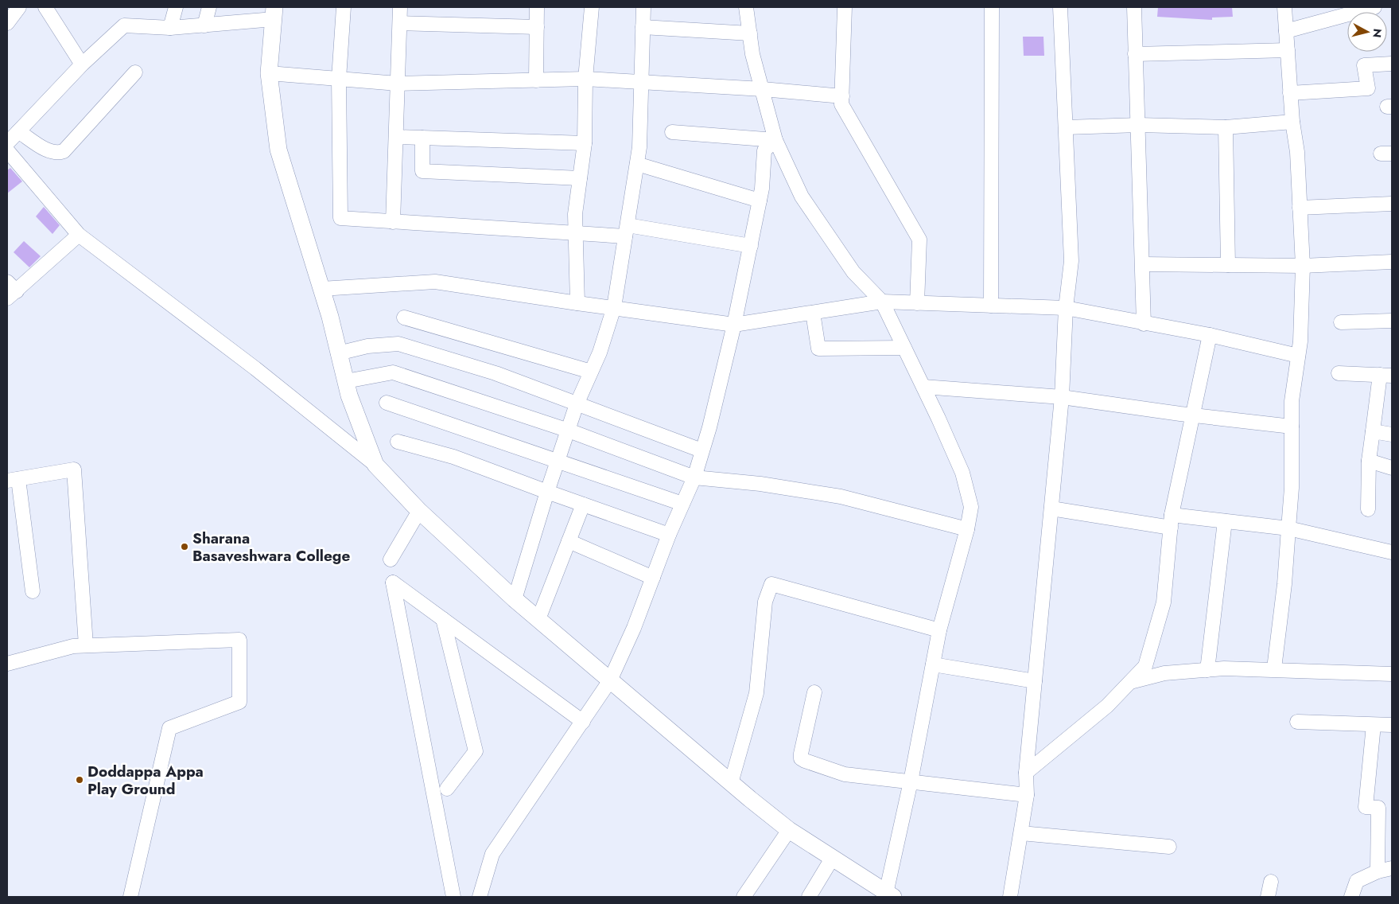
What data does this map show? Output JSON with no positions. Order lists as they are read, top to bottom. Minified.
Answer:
{"places":["Sharana Basaveshwara College","Doddappa Appa Play Ground"],"north":"right"}
